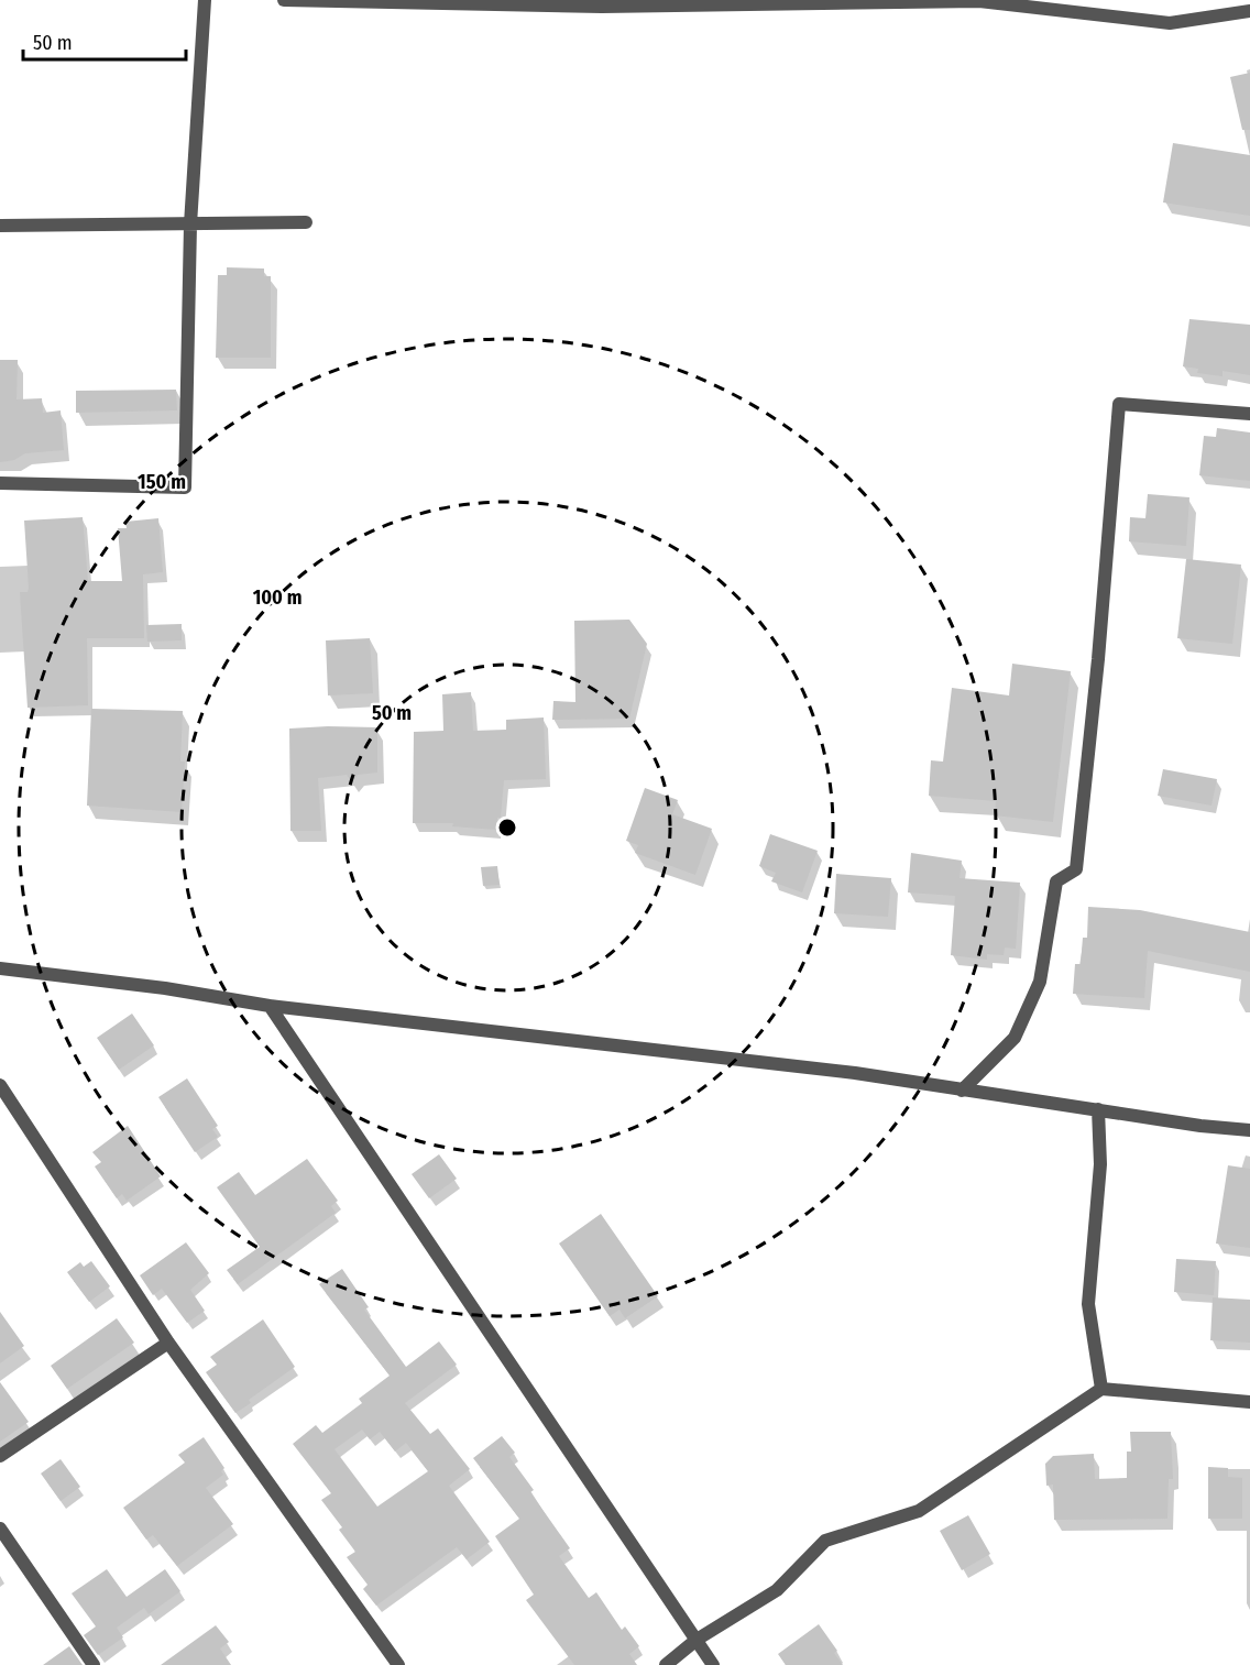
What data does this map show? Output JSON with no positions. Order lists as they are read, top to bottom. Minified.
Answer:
{"scale_bar":"50 m","rings":["150 m","100 m","50 m"]}
